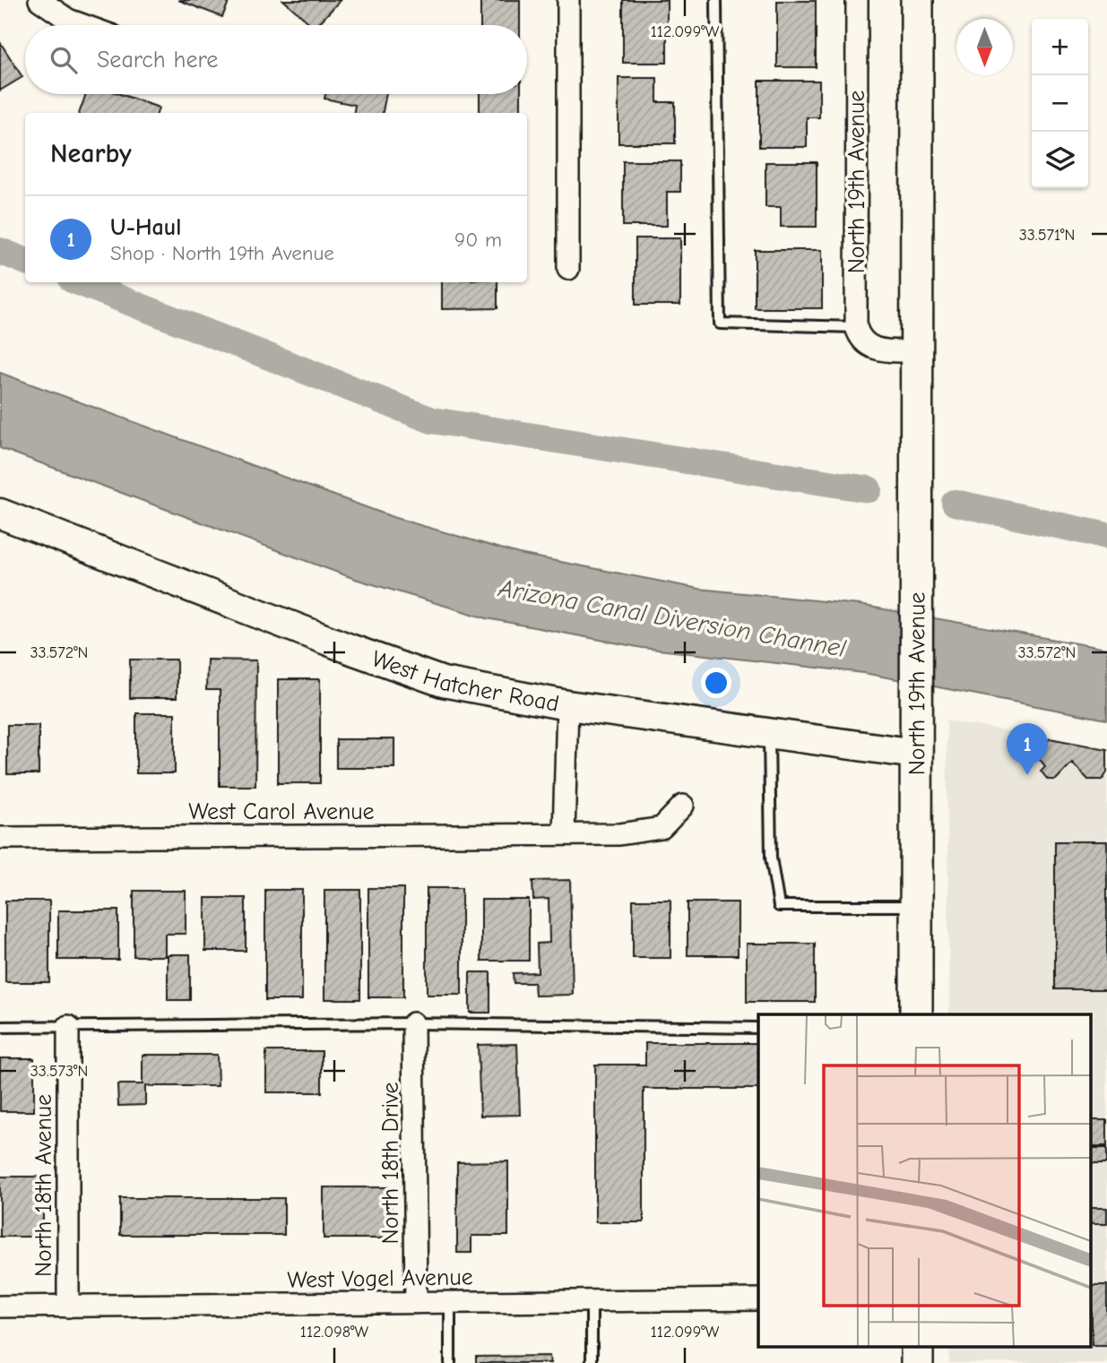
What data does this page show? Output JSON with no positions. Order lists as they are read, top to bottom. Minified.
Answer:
{"streets":{"main road":["North 19th Avenue"],"street":["West Hatcher Road","West Carol Avenue","North 18th Drive","North 18th Avenue","West Vogel Avenue"]},"crossings":[["North 19th Avenue","West Hatcher Road"],["North 18th Drive","West Vogel Avenue"],["North 18th Avenue","West Vogel Avenue"]],"water":["Arizona Canal Diversion Channel"],"north":"bottom","page":{"map_buttons":["+","−"],"search":"Search here","heading":"Nearby","list":[{"mark":"1","name":"U-Haul","note":"Shop · North 19th Avenue","value":"90 m"}],"pins":"1"},"coordinates":["112.099°W","33.571°N","33.572°N","33.573°N","112.098°W"]}
